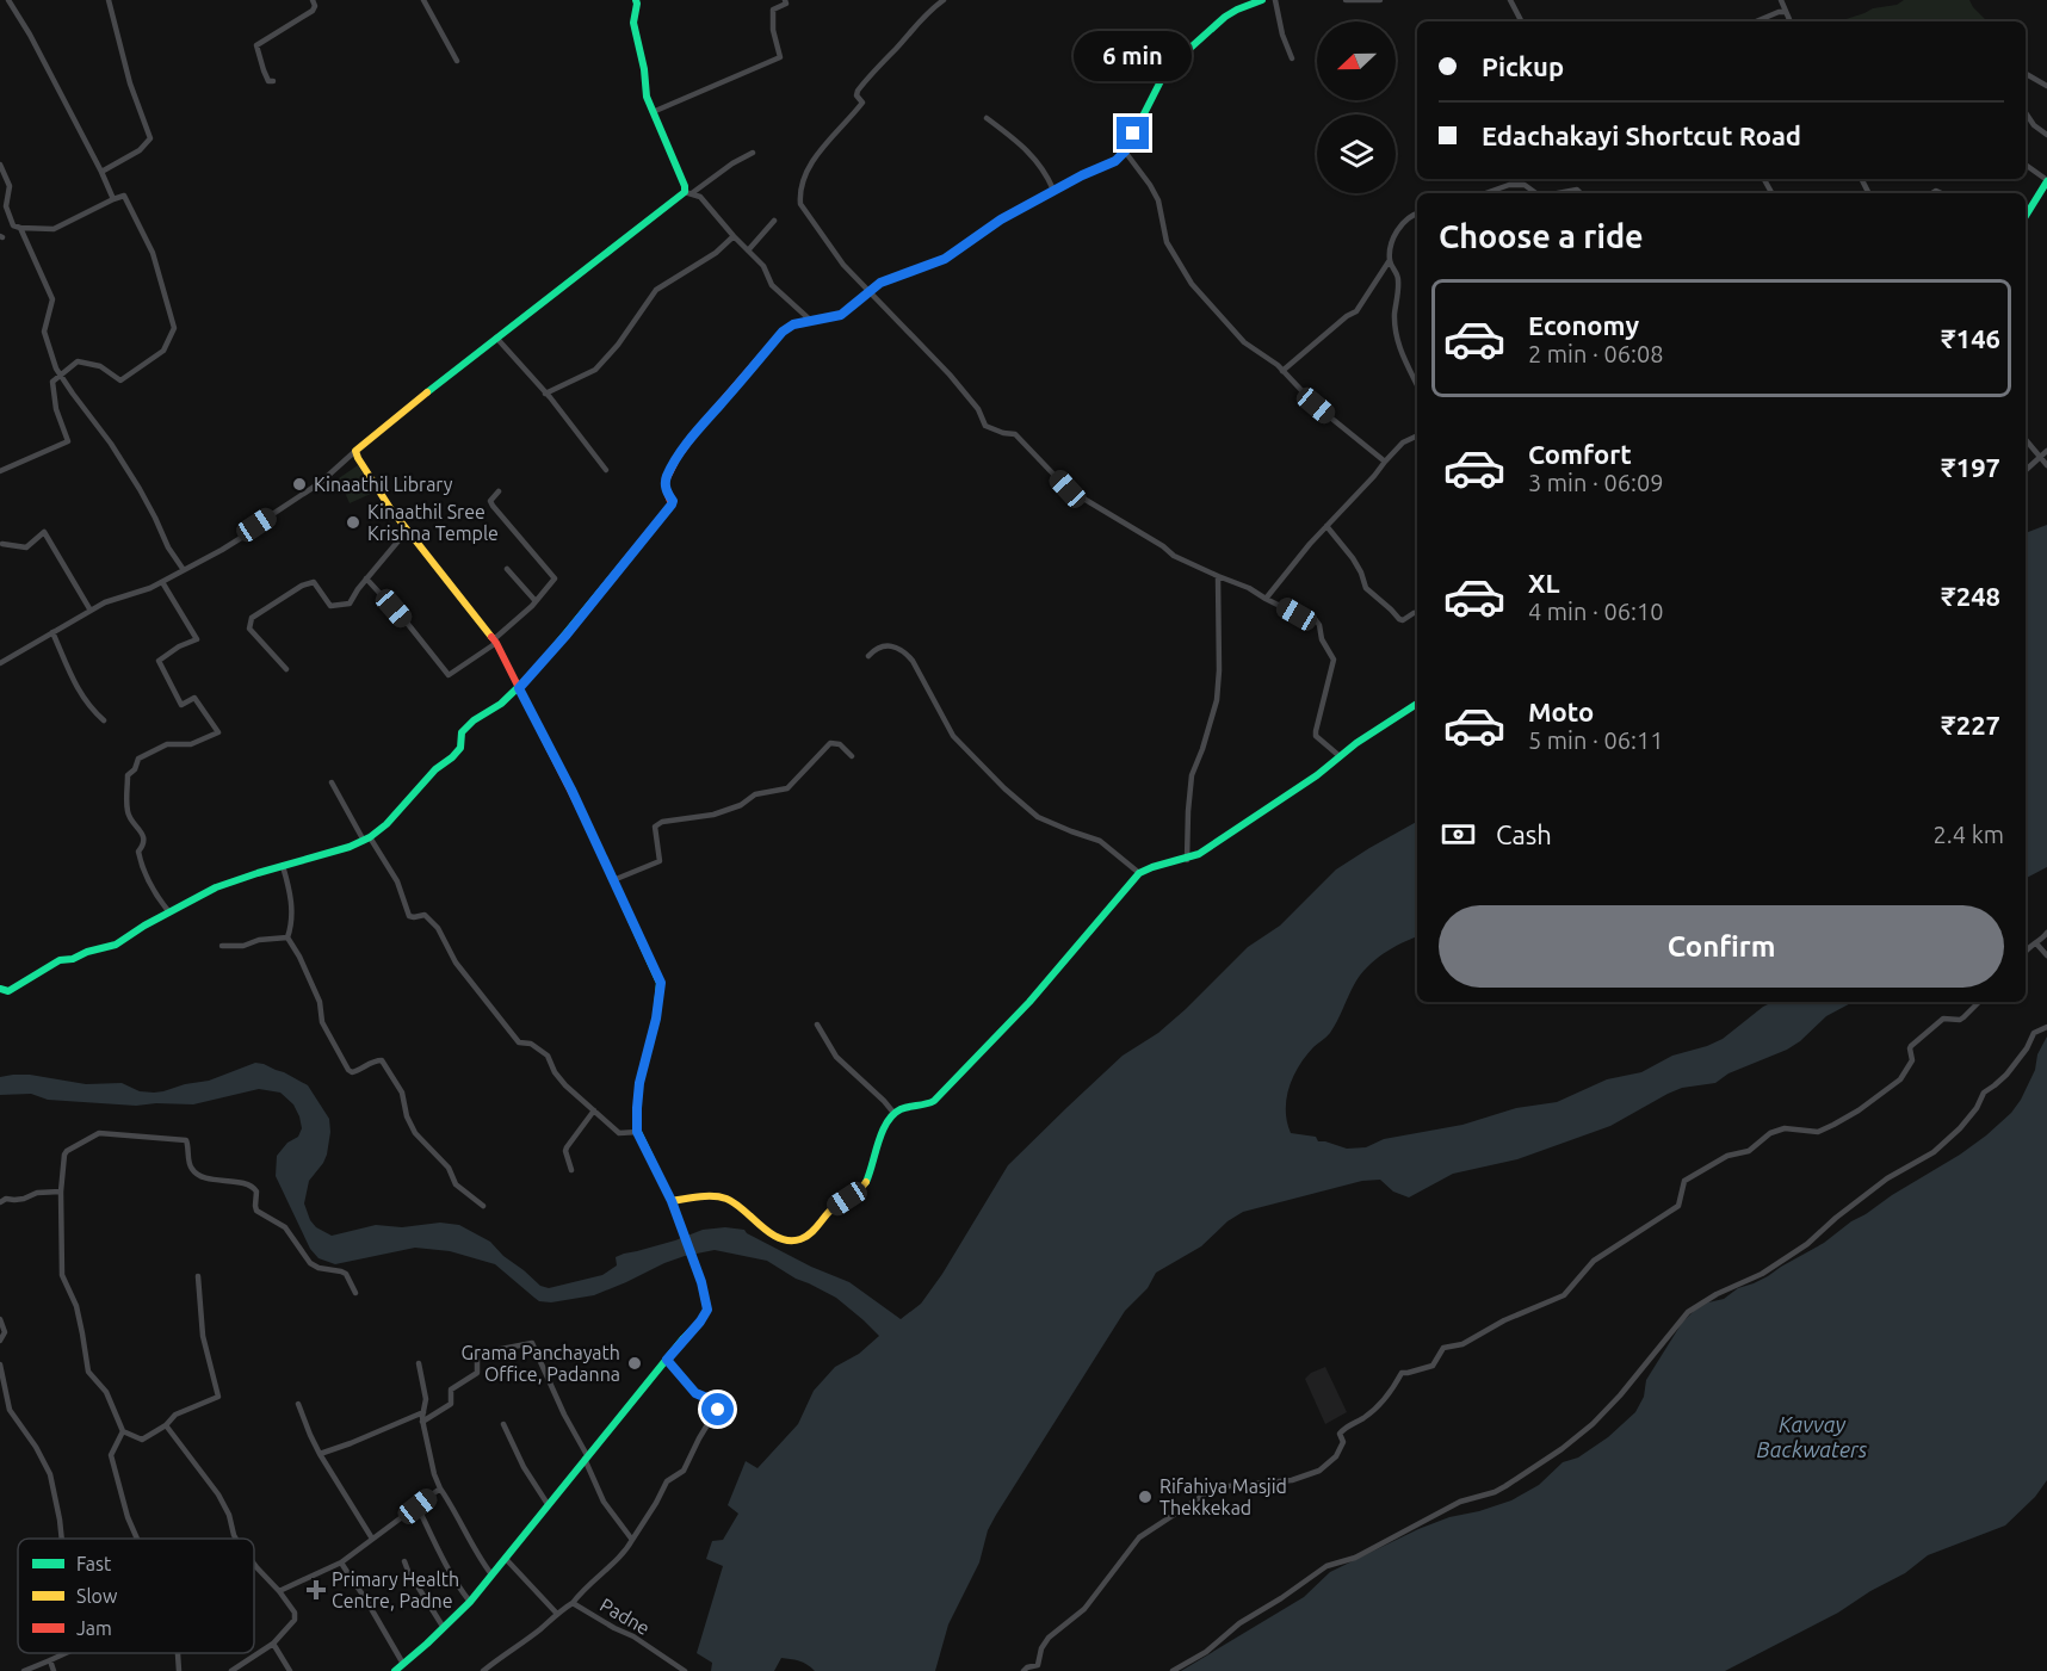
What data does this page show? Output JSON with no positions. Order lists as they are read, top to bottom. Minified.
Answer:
{"streets":{"street":["Padne"]},"water":["Kavvay Backwaters"],"places":{"other":["Kinaathil Library","Kinaathil Sree Krishna Temple","Grama Panchayath Office, Padanna","Rifahiya Masjid Thekkekad"],"health":["Primary Health Centre, Padne"]},"legend":["Fast","Slow","Jam"],"north":"left","page":{"banner":["Pickup","Edachakayi Shortcut Road"],"bubble":"6 min","heading":"Choose a ride","list":[{"name":"Economy","note":"2 min · 06:08","value":"₹146"},{"name":"Comfort","note":"3 min · 06:09","value":"₹197"},{"name":"XL","note":"4 min · 06:10","value":"₹248"},{"name":"Moto","note":"5 min · 06:11","value":"₹227"}],"pay":["Cash","2.4 km"],"buttons":"Confirm"}}
